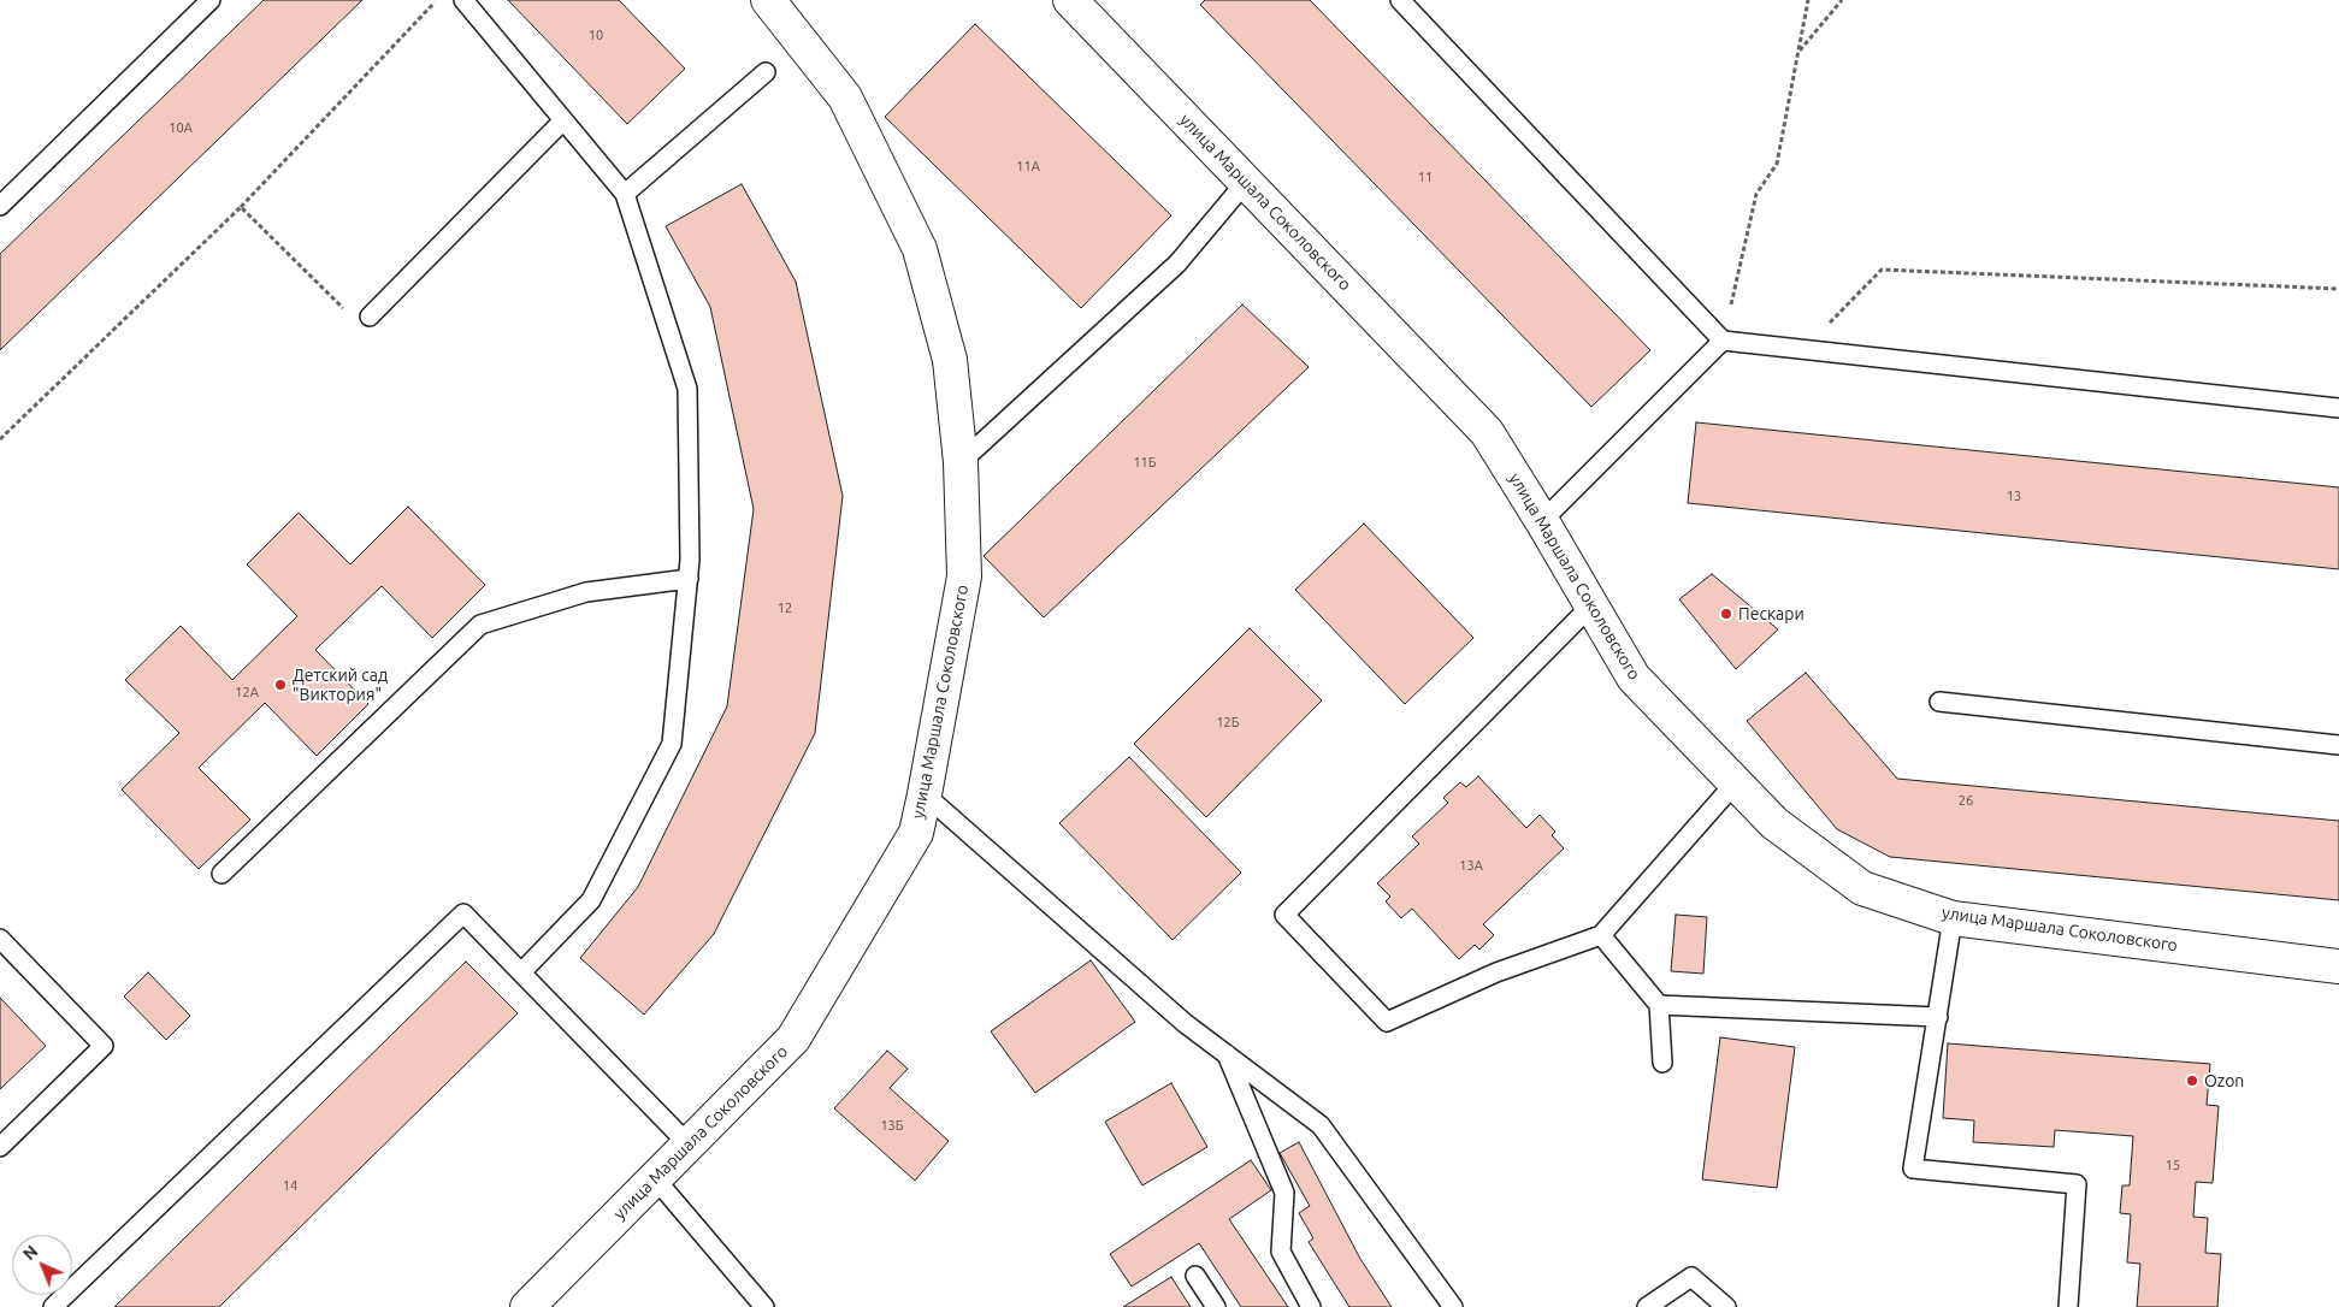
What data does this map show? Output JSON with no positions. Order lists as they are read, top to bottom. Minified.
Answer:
{"streets":{"street":["улица Маршала Соколовского"]},"places":["Пескари","Детский сад \"Виктория\"","Ozon"],"house_numbers":["10","10А","11А","11","11Б","13","12","12А","12Б","26","13А","13Б","15","14"],"north":"top left"}
